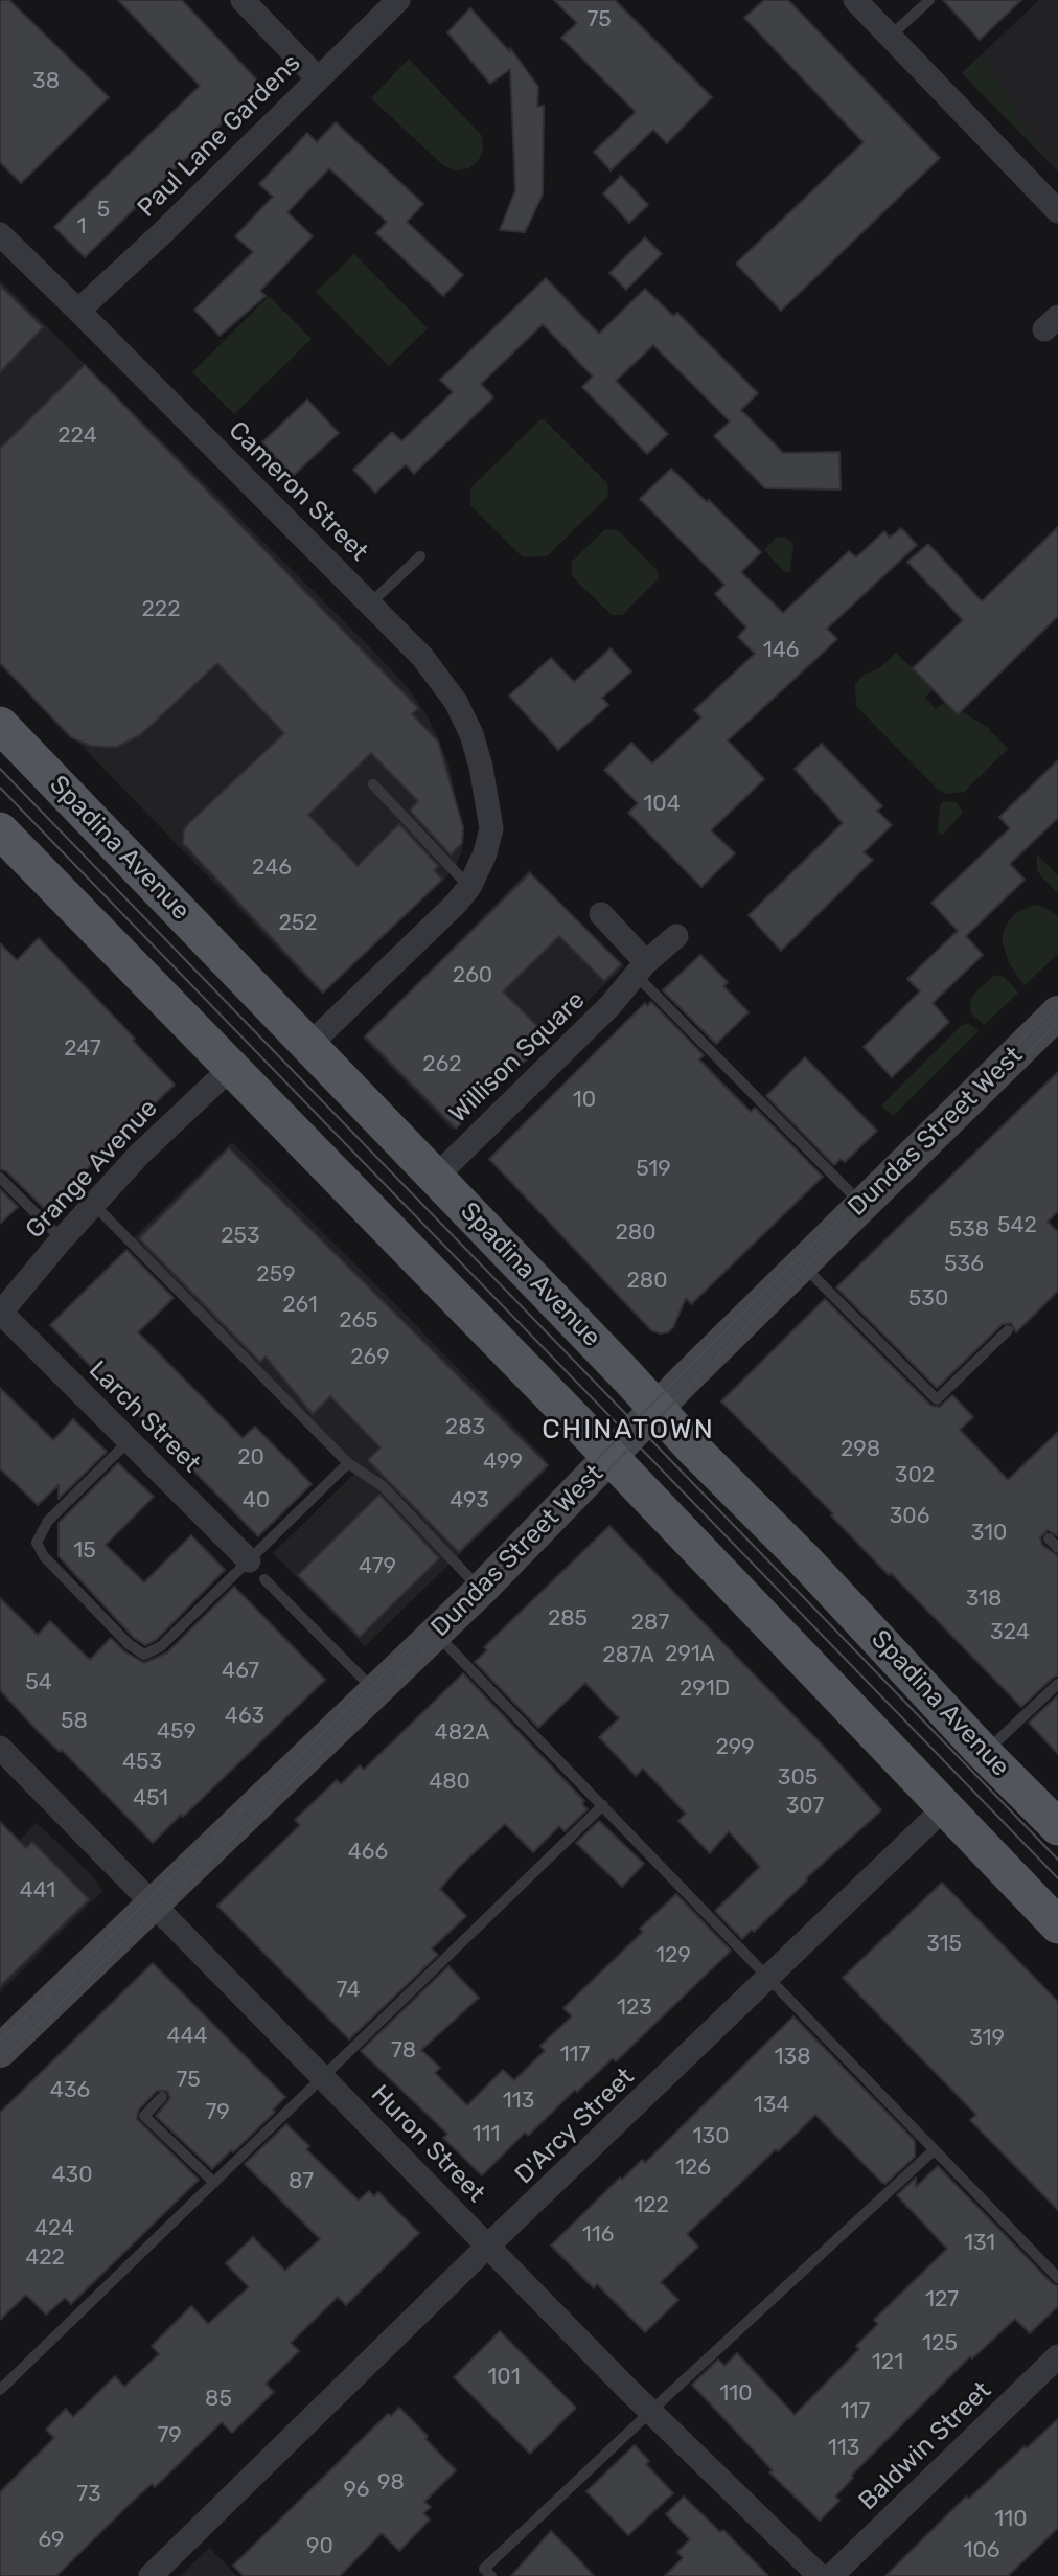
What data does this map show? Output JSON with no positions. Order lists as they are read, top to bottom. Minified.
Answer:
{"streets":{"main road":["Spadina Avenue","Dundas Street West"],"street":["Paul Lane Gardens","Cameron Street","Willison Square","Grange Avenue","Larch Street","D'Arcy Street","Huron Street","Baldwin Street"]},"crossings":[["Paul Lane Gardens","Cameron Street"],["Spadina Avenue","Willison Square"],["Spadina Avenue","Dundas Street West"],["Dundas Street West","Huron Street"],["Grange Avenue","Larch Street"],["D'Arcy Street","Huron Street"]],"districts":["CHINATOWN"],"house_numbers":["75","38","5","1","224","222","146","104","246","252","260","247","262","10","519","542","538","280","253","536","259","280","530","261","265","269","283","298","20","499","302","40","493","306","310","15","479","318","285","287","324","291A","287A","467","54","291D","463","58","459","482A","299","453","305","480","451","307","466","441","315","129","74","123","444","319","78","117","138","75","436","113","134","79","111","130","126","430","87","122","424","116","131","422","127","125","121","101","110","85","117","79","113","98","96","73","110","69","90","106"]}
